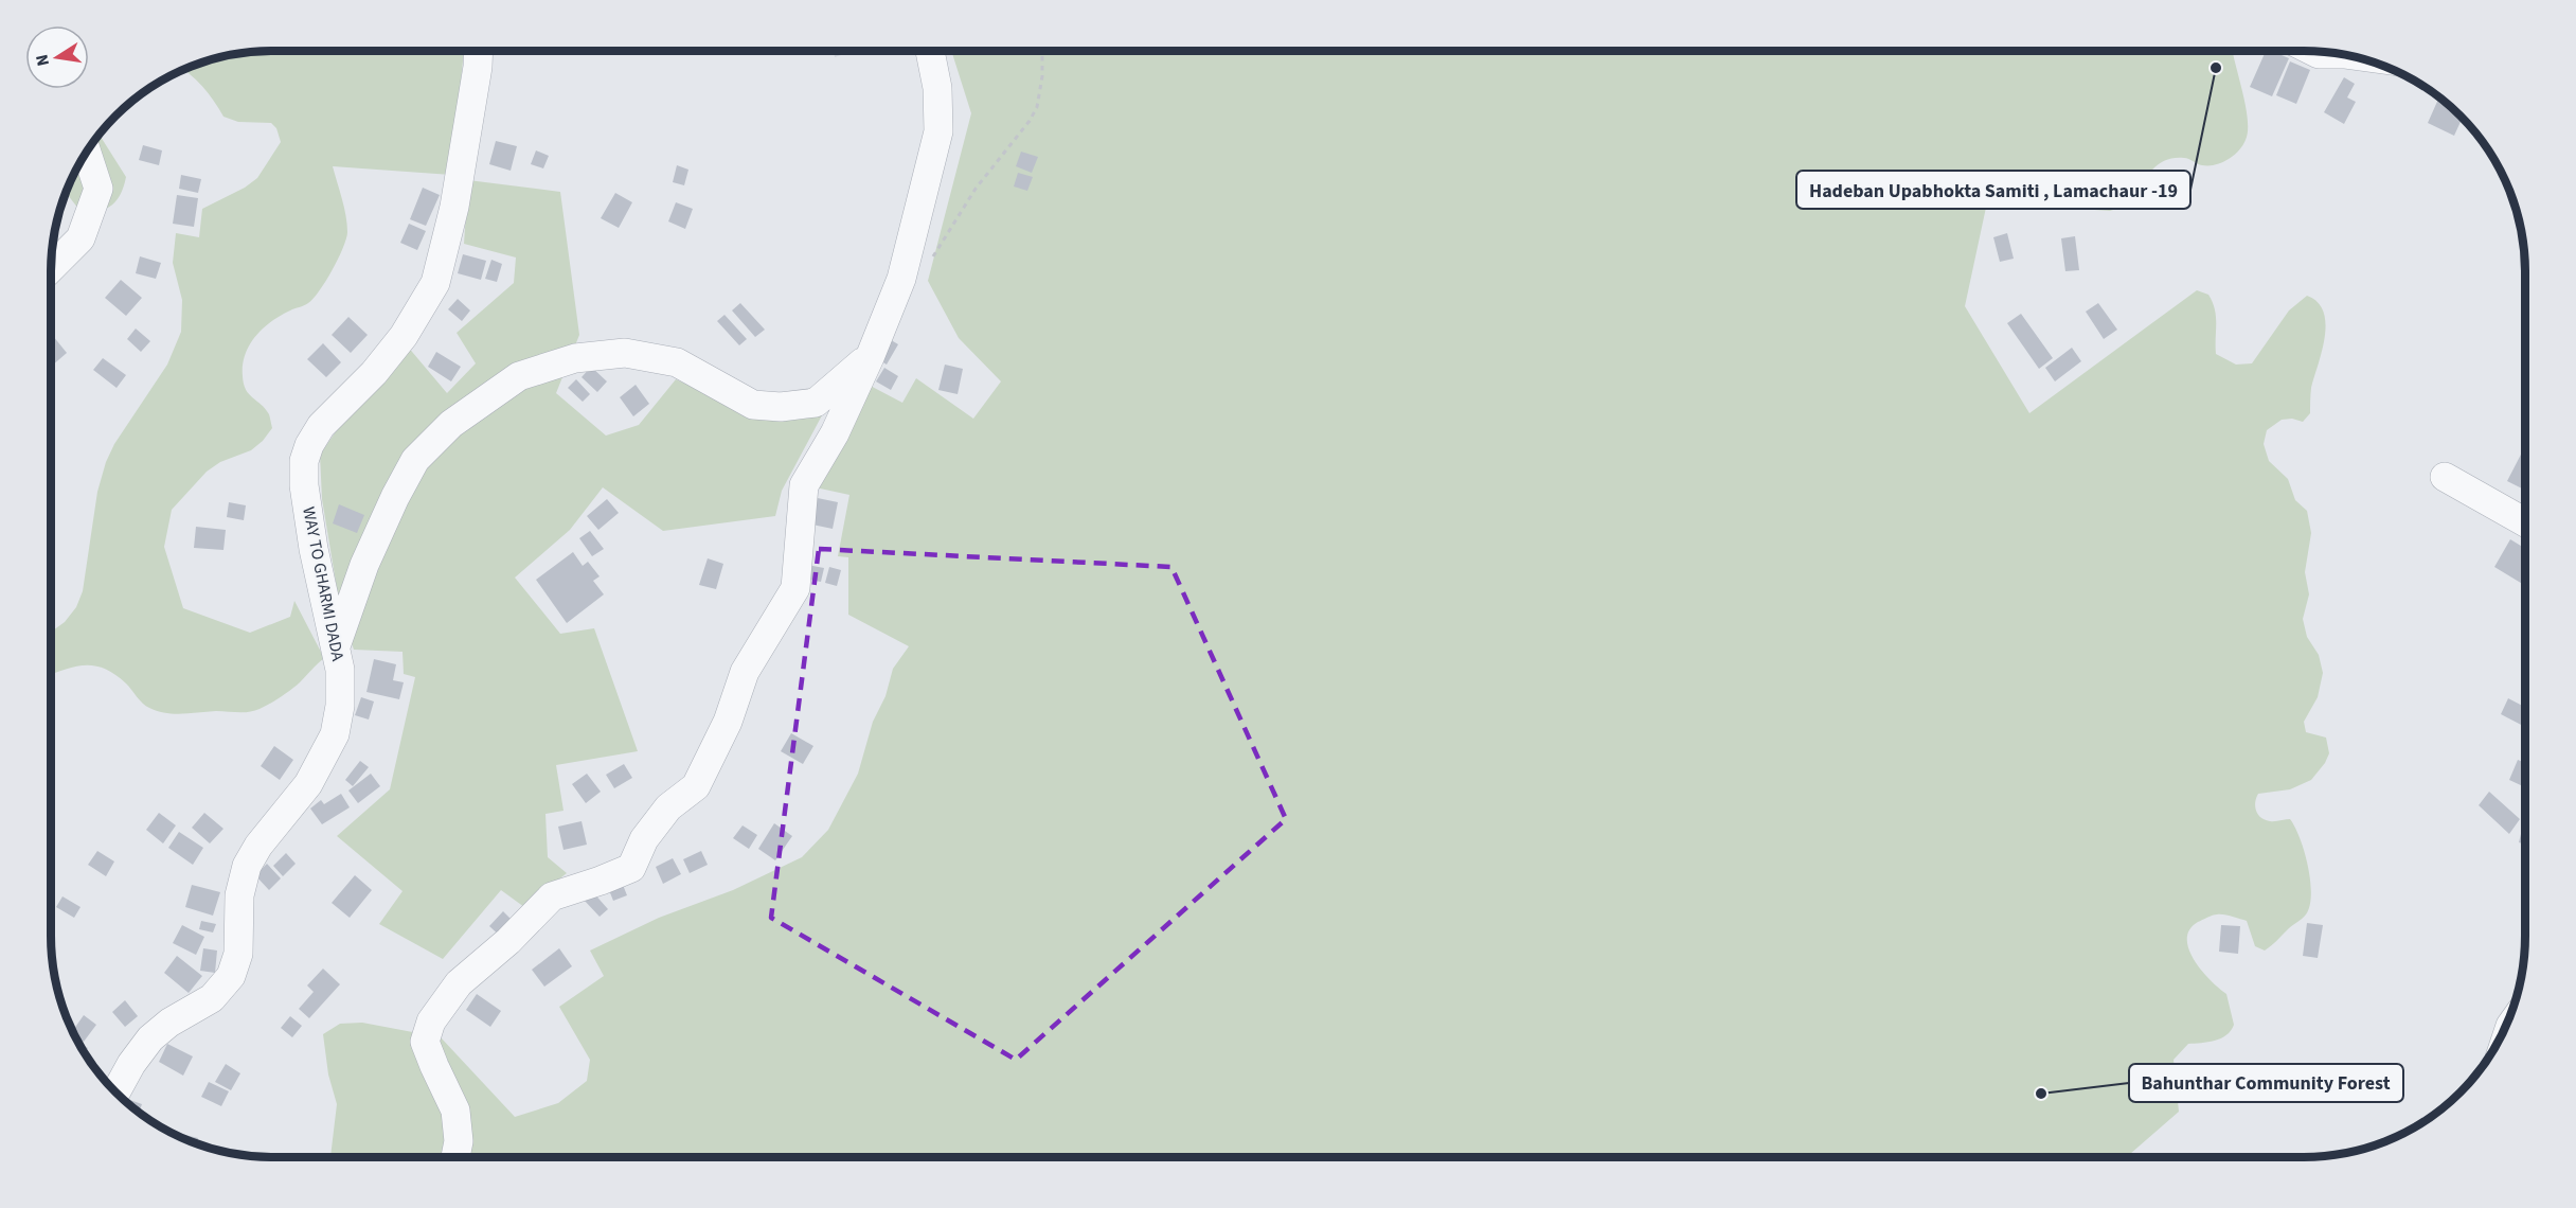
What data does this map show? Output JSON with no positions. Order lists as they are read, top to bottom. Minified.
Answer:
{"streets":{"street":["WAY TO GHARMI DADA"]},"places":["Hadeban Upabhokta Samiti , Lamachaur -19","Bahunthar Community Forest"],"north":"left"}
